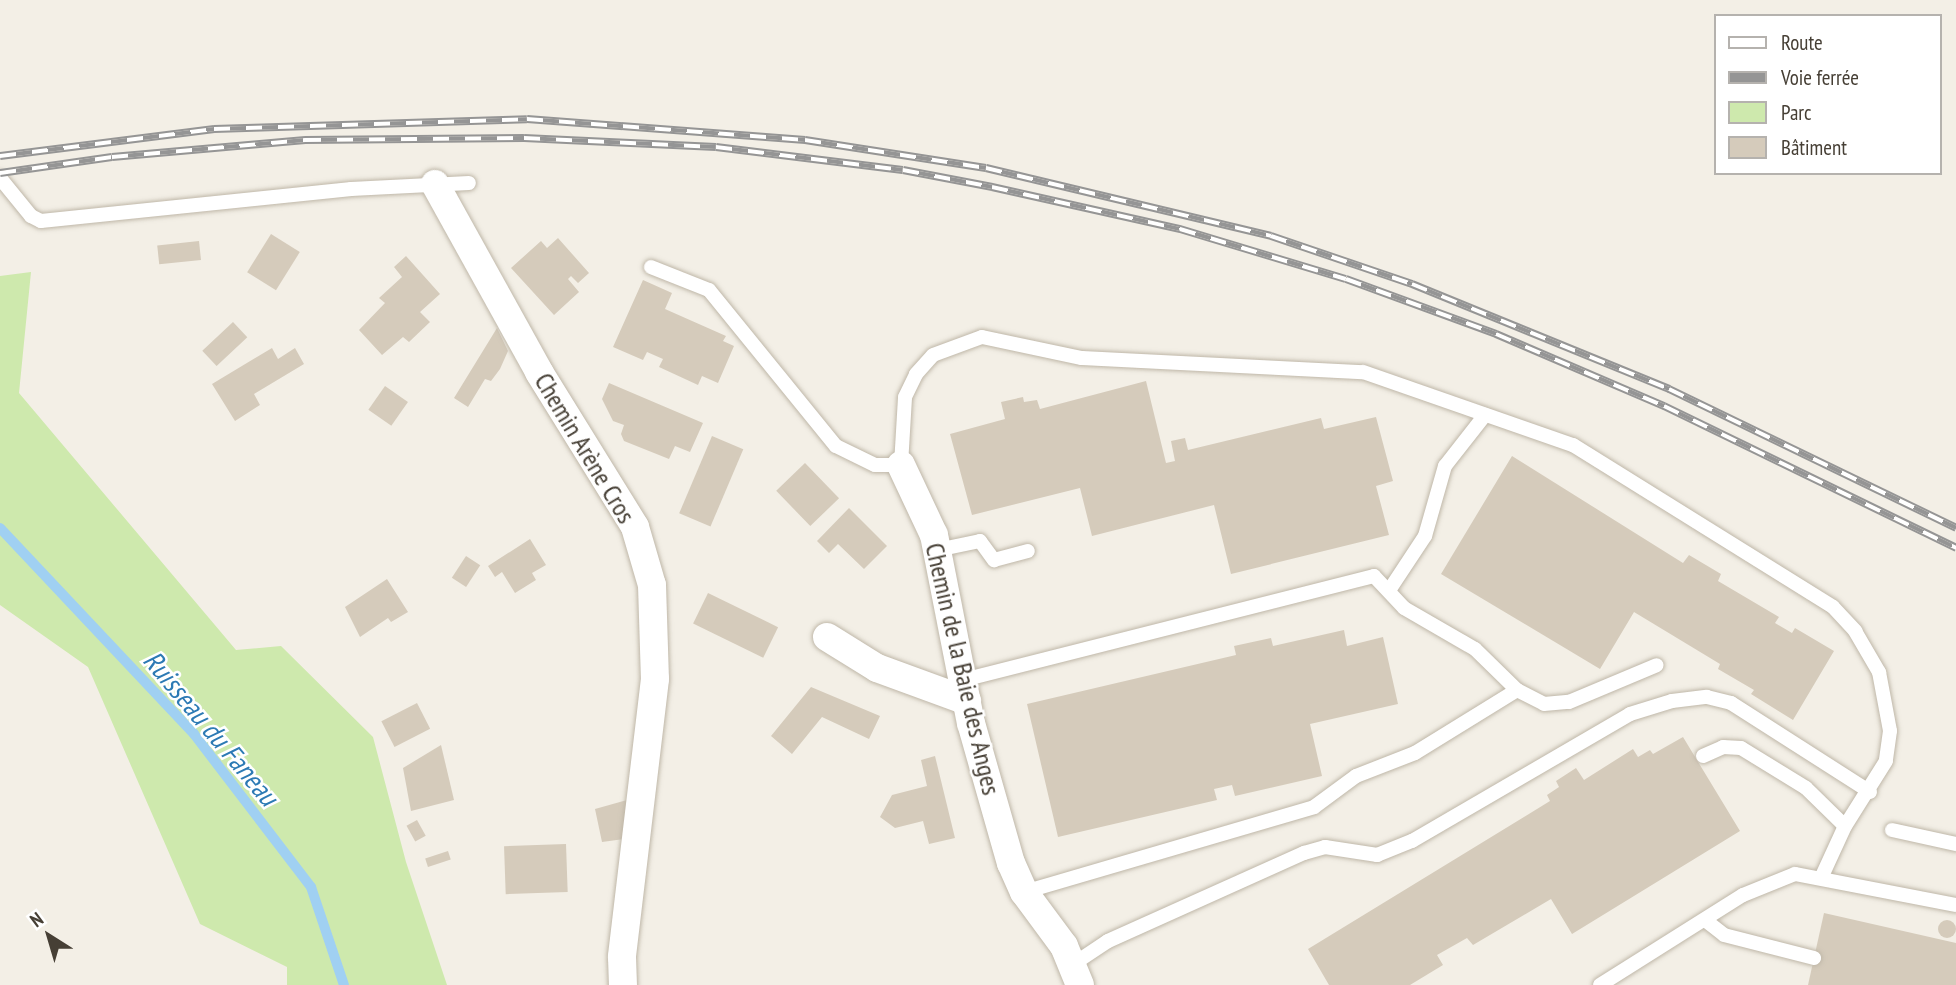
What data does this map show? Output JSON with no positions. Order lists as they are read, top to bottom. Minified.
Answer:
{"streets":{"street":["Chemin Arène Cros","Chemin de la Baie des Anges"]},"water":["Ruisseau du Faneau"],"legend":["Route","Voie ferrée","Parc","Bâtiment"],"north":"top left"}
